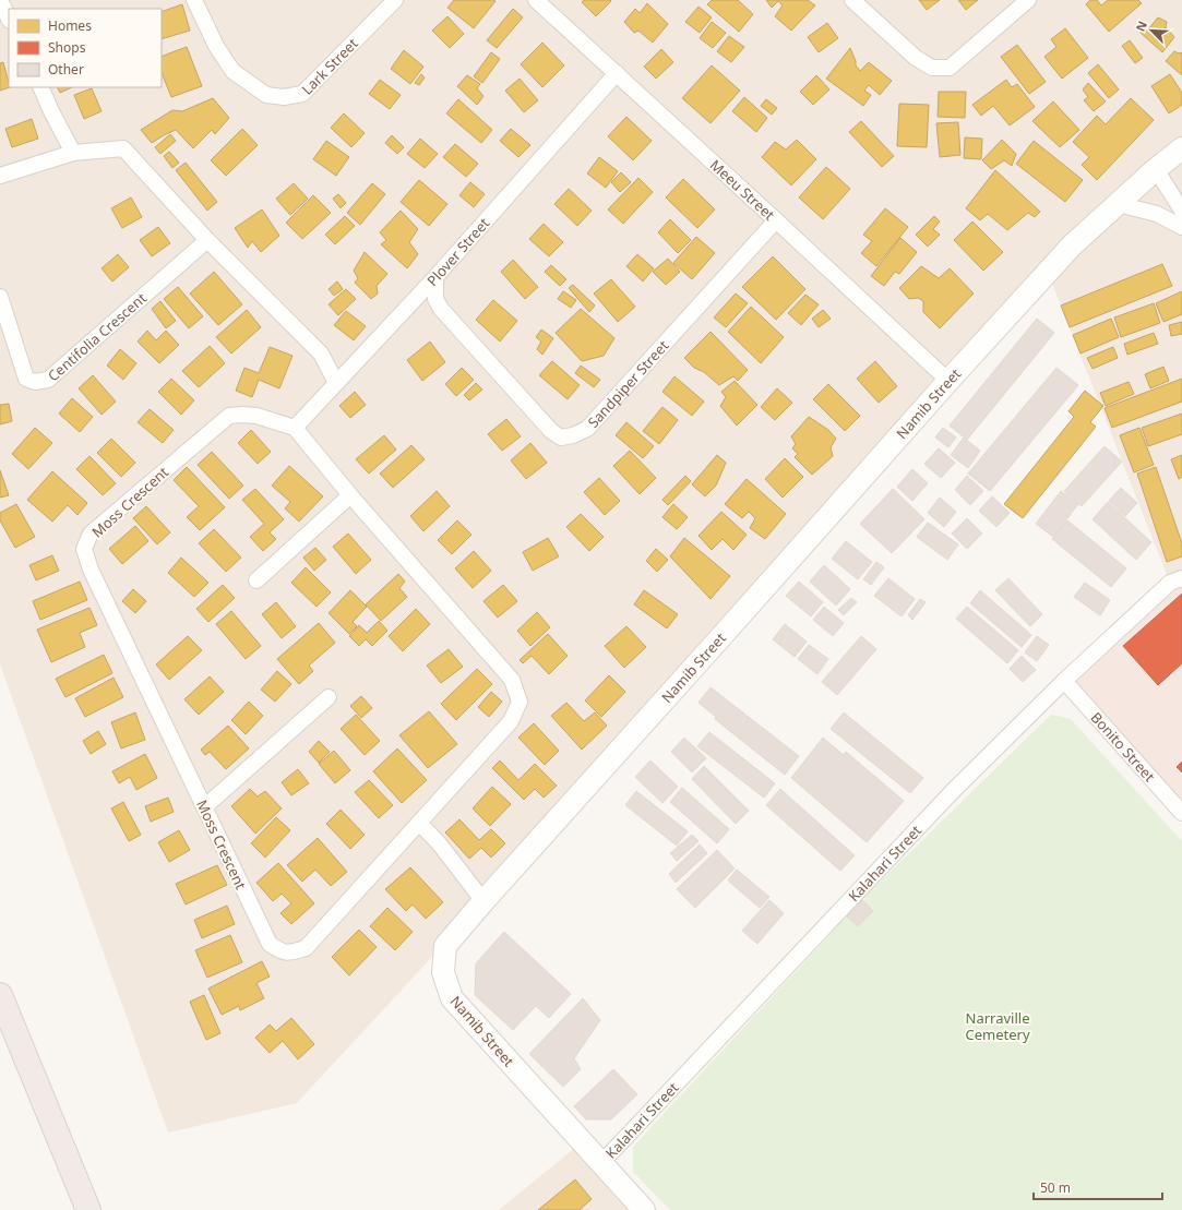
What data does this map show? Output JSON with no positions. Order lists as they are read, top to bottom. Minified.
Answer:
{"streets":{"street":["Lark Street","Meeu Street","Plover Street","Centifolia Crescent","Sandpiper Street","Namib Street","Moss Crescent","Bonito Street","Kalahari Street"]},"crossings":[["Meeu Street","Plover Street"],["Meeu Street","Sandpiper Street"],["Meeu Street","Namib Street"],["Plover Street","Sandpiper Street"],["Plover Street","Moss Crescent"],["Namib Street","Kalahari Street"],["Bonito Street","Kalahari Street"]],"parks":["Narraville Cemetery"],"legend":["Homes","Shops","Other"],"scale_bar":"50 m","north":"top left"}
